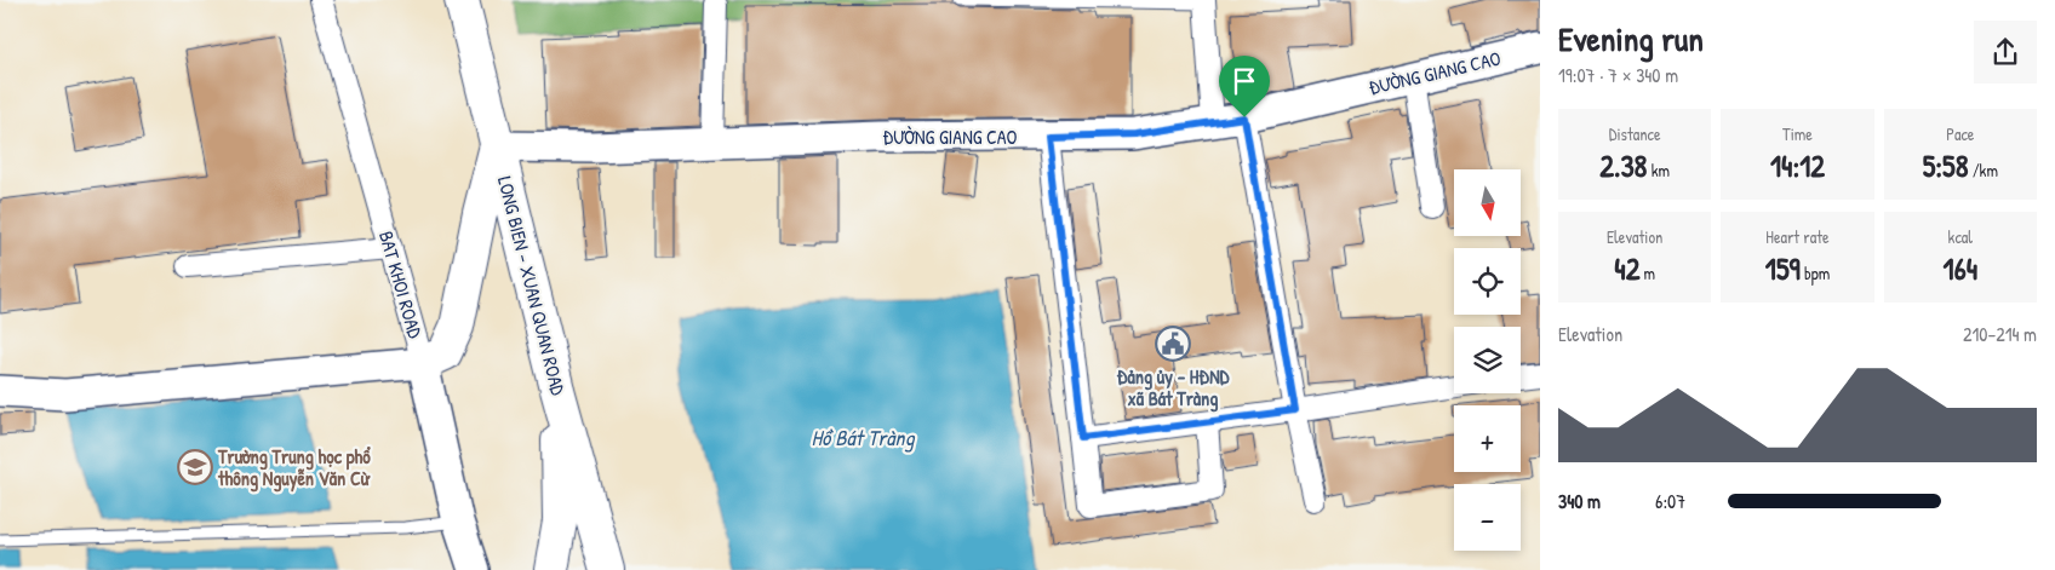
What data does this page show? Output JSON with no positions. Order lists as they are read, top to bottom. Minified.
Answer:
{"streets":{"main road":["LONG BIEN – XUAN QUAN ROAD"],"street":["ĐƯỜNG GIANG CAO","BAT KHOI ROAD"]},"crossings":[["ĐƯỜNG GIANG CAO","LONG BIEN – XUAN QUAN ROAD"]],"water":["Hồ Bát Tràng"],"places":{"public building":["Đảng ủy - HĐND xã Bát Tràng"],"school or university":["Trường Trung học phổ thông Nguyễn Văn Cừ"]},"north":"bottom","page":{"heading":["Evening run","19:07 · 7 × 340 m"],"stats":[["Distance","2.38 km"],["Time","14:12"],["Pace","5:58 /km"],["Elevation","42 m"],["Heart rate","159 bpm"],["kcal","164"]],"map_buttons":["+","−"],"chart":["Elevation","210–214 m"],"list":[{"name":"340 m","note":"6:07"}]}}
